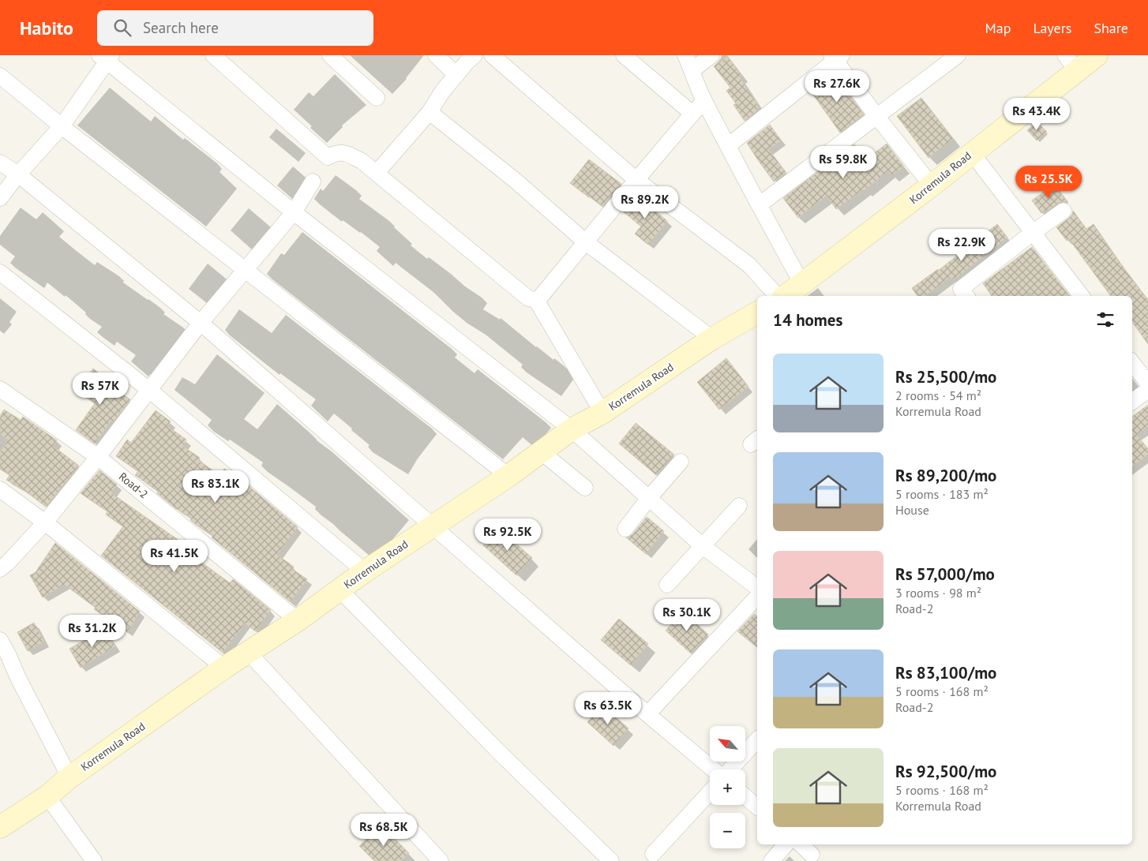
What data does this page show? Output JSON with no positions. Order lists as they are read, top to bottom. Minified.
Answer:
{"streets":{"street":["Korremula Road","Road-2"]},"crossings":[["Korremula Road","Road-2"]],"north":"top left","page":{"header":"Habito","search":"Search here","nav":["Map","Layers","Share"],"price":["Rs 27.6K","Rs 43.4K","Rs 59.8K","Rs 25.5K","Rs 89.2K","Rs 22.9K","Rs 57K","Rs 83.1K","Rs 92.5K","Rs 41.5K","Rs 30.1K","Rs 31.2K","Rs 63.5K","Rs 68.5K"],"heading":"14 homes","list":[{"name":"Rs 25,500/mo","note":"2 rooms · 54 m² · Korremula Road"},{"name":"Rs 89,200/mo","note":"5 rooms · 183 m² · House"},{"name":"Rs 57,000/mo","note":"3 rooms · 98 m² · Road-2"},{"name":"Rs 83,100/mo","note":"5 rooms · 168 m² · Road-2"},{"name":"Rs 92,500/mo","note":"5 rooms · 168 m² · Korremula Road"}],"map_buttons":["+","−"]}}
